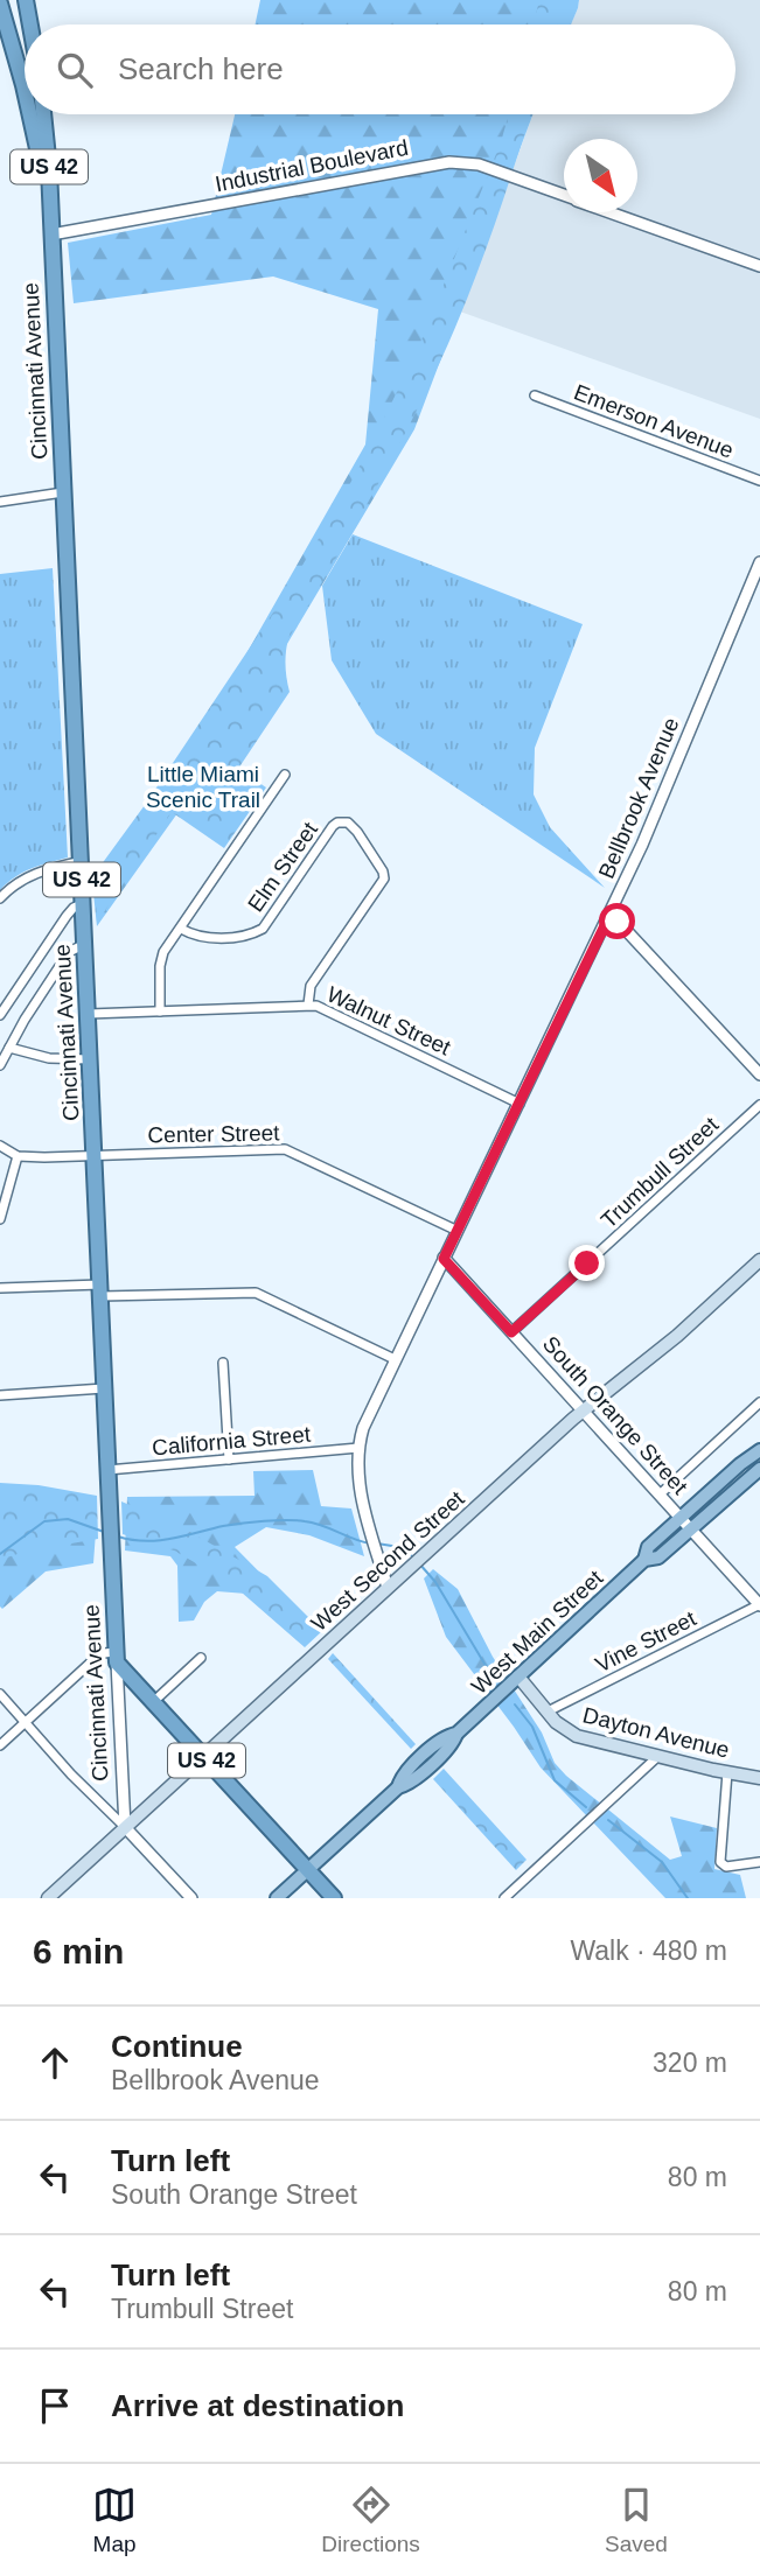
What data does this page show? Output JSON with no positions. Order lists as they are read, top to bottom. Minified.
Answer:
{"streets":{"highway":["US 42","Cincinnati Avenue"],"main road":["West Second Street","West Main Street","Dayton Avenue"],"street":["Industrial Boulevard","Emerson Avenue","Bellbrook Avenue","Elm Street","Walnut Street","Center Street","Trumbull Street","South Orange Street","California Street","Vine Street"]},"crossings":[["Industrial Boulevard","Cincinnati Avenue"],["US 42","Cincinnati Avenue"],["US 42","West Second Street"],["US 42","West Main Street"],["Cincinnati Avenue","Walnut Street"],["Cincinnati Avenue","Center Street"],["Cincinnati Avenue","California Street"],["Cincinnati Avenue","West Second Street"],["Bellbrook Avenue","Walnut Street"],["Bellbrook Avenue","Center Street"],["Bellbrook Avenue","South Orange Street"],["Bellbrook Avenue","California Street"],["Bellbrook Avenue","West Second Street"],["Elm Street","Walnut Street"],["Trumbull Street","South Orange Street"],["South Orange Street","West Second Street"],["South Orange Street","West Main Street"],["South Orange Street","Vine Street"],["West Main Street","Dayton Avenue"],["Vine Street","Dayton Avenue"]],"parks":["Little Miami Scenic Trail"],"north":"bottom right","page":{"search":"Search here","heading":["6 min","Walk · 480 m"],"list":[["Continue","Bellbrook Avenue","320 m"],["Turn left","South Orange Street","80 m"],["Turn left","Trumbull Street","80 m"],"Arrive at destination"],"nav":["Map","Directions","Saved"]}}
